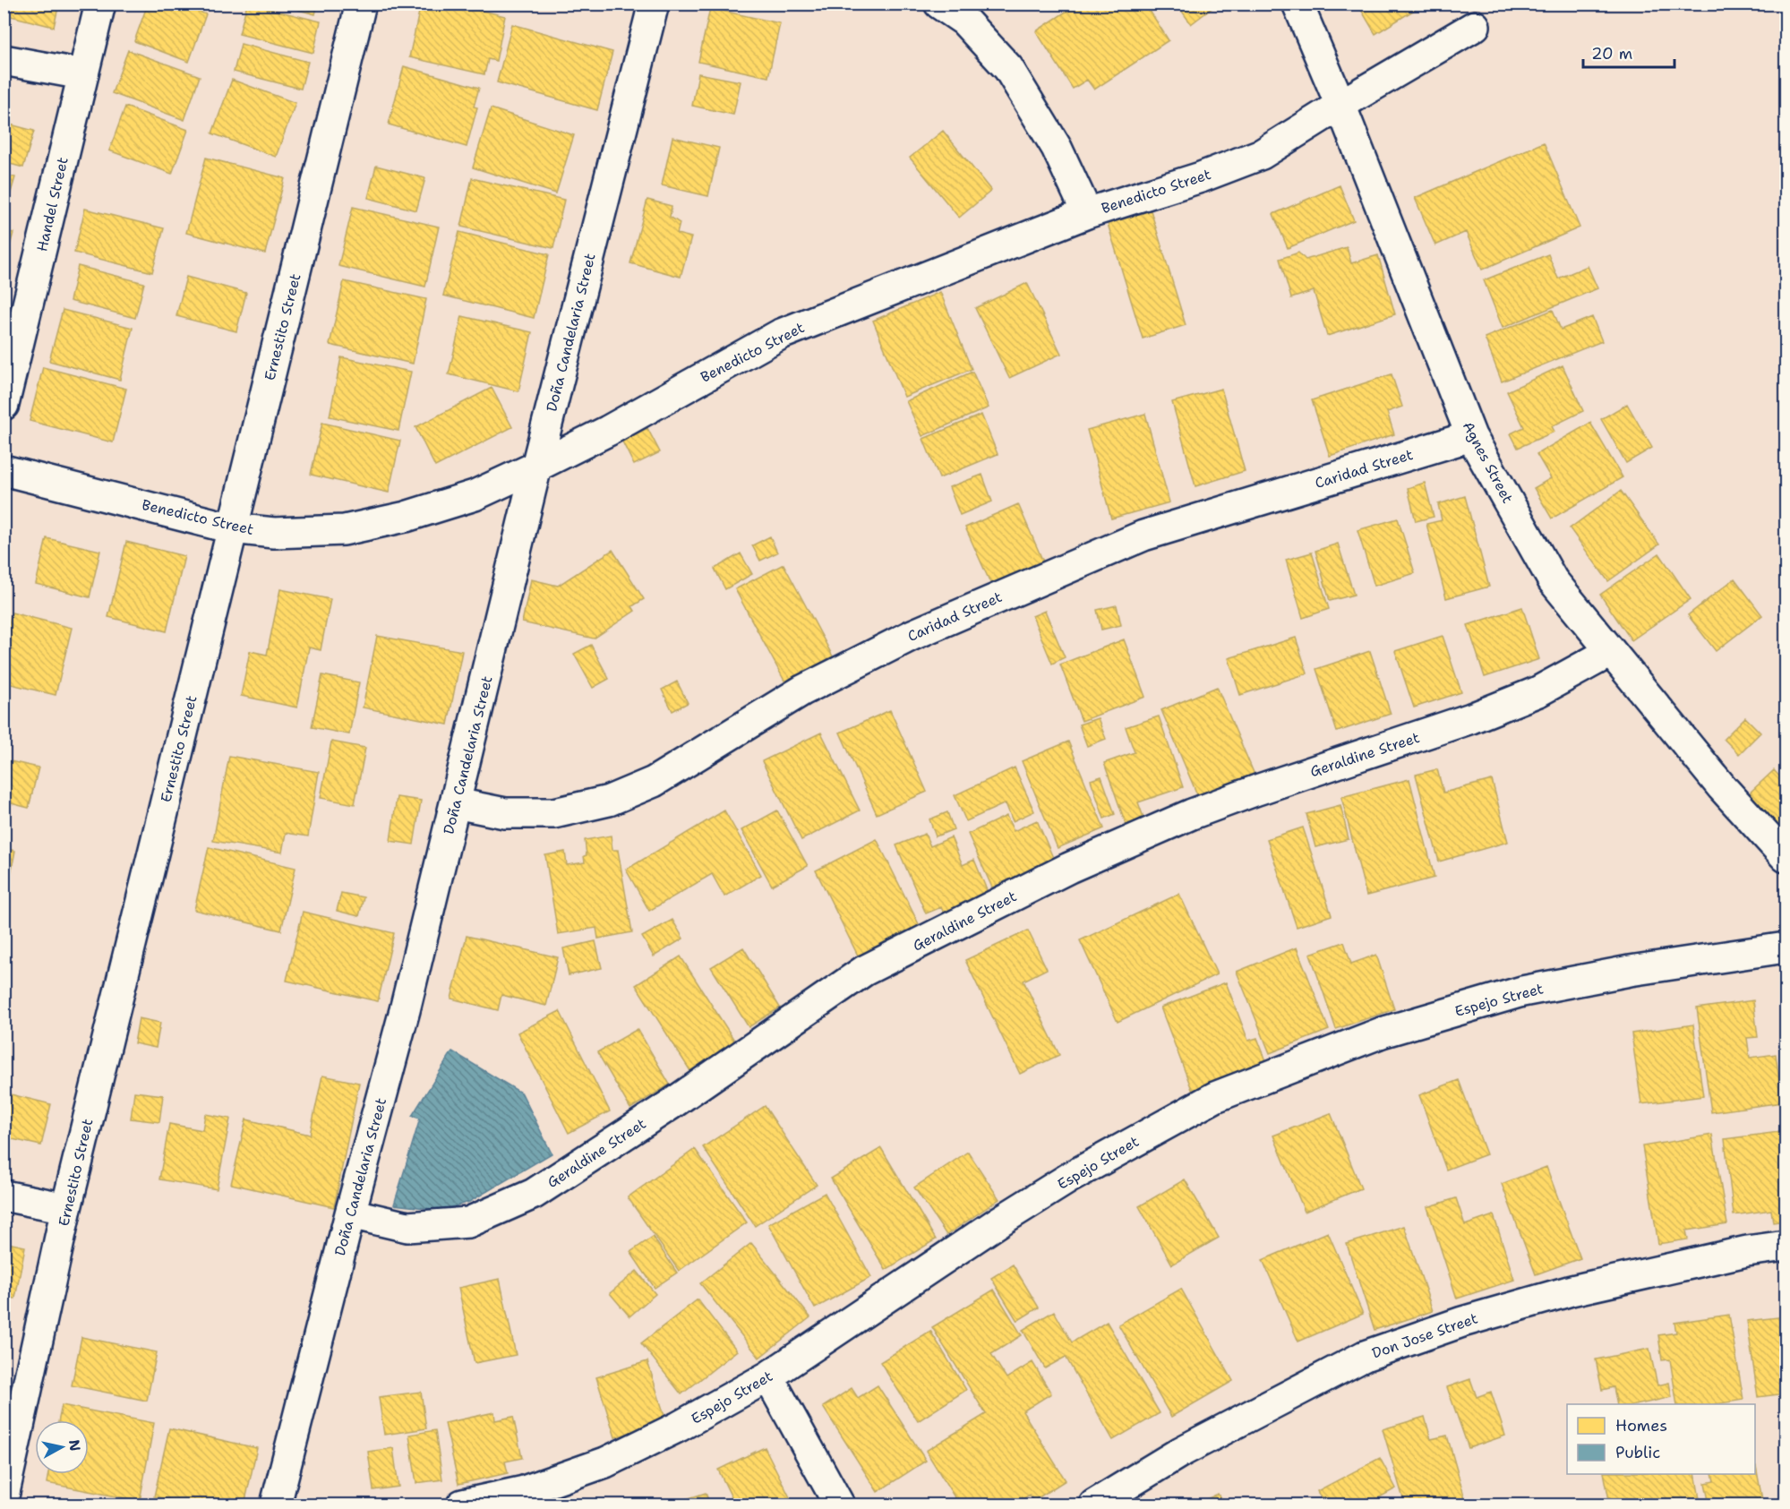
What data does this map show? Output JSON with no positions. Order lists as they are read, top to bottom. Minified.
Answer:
{"streets":{"street":["Benedicto Street","Handel Street","Ernestito Street","Doña Candelaria Street","Agnes Street","Caridad Street","Geraldine Street","Espejo Street","Don Jose Street"]},"crossings":[["Benedicto Street","Ernestito Street"],["Benedicto Street","Doña Candelaria Street"],["Benedicto Street","Agnes Street"],["Doña Candelaria Street","Caridad Street"],["Doña Candelaria Street","Geraldine Street"],["Agnes Street","Caridad Street"],["Agnes Street","Geraldine Street"]],"legend":["Homes","Public"],"scale_bar":"20 m","north":"right"}
